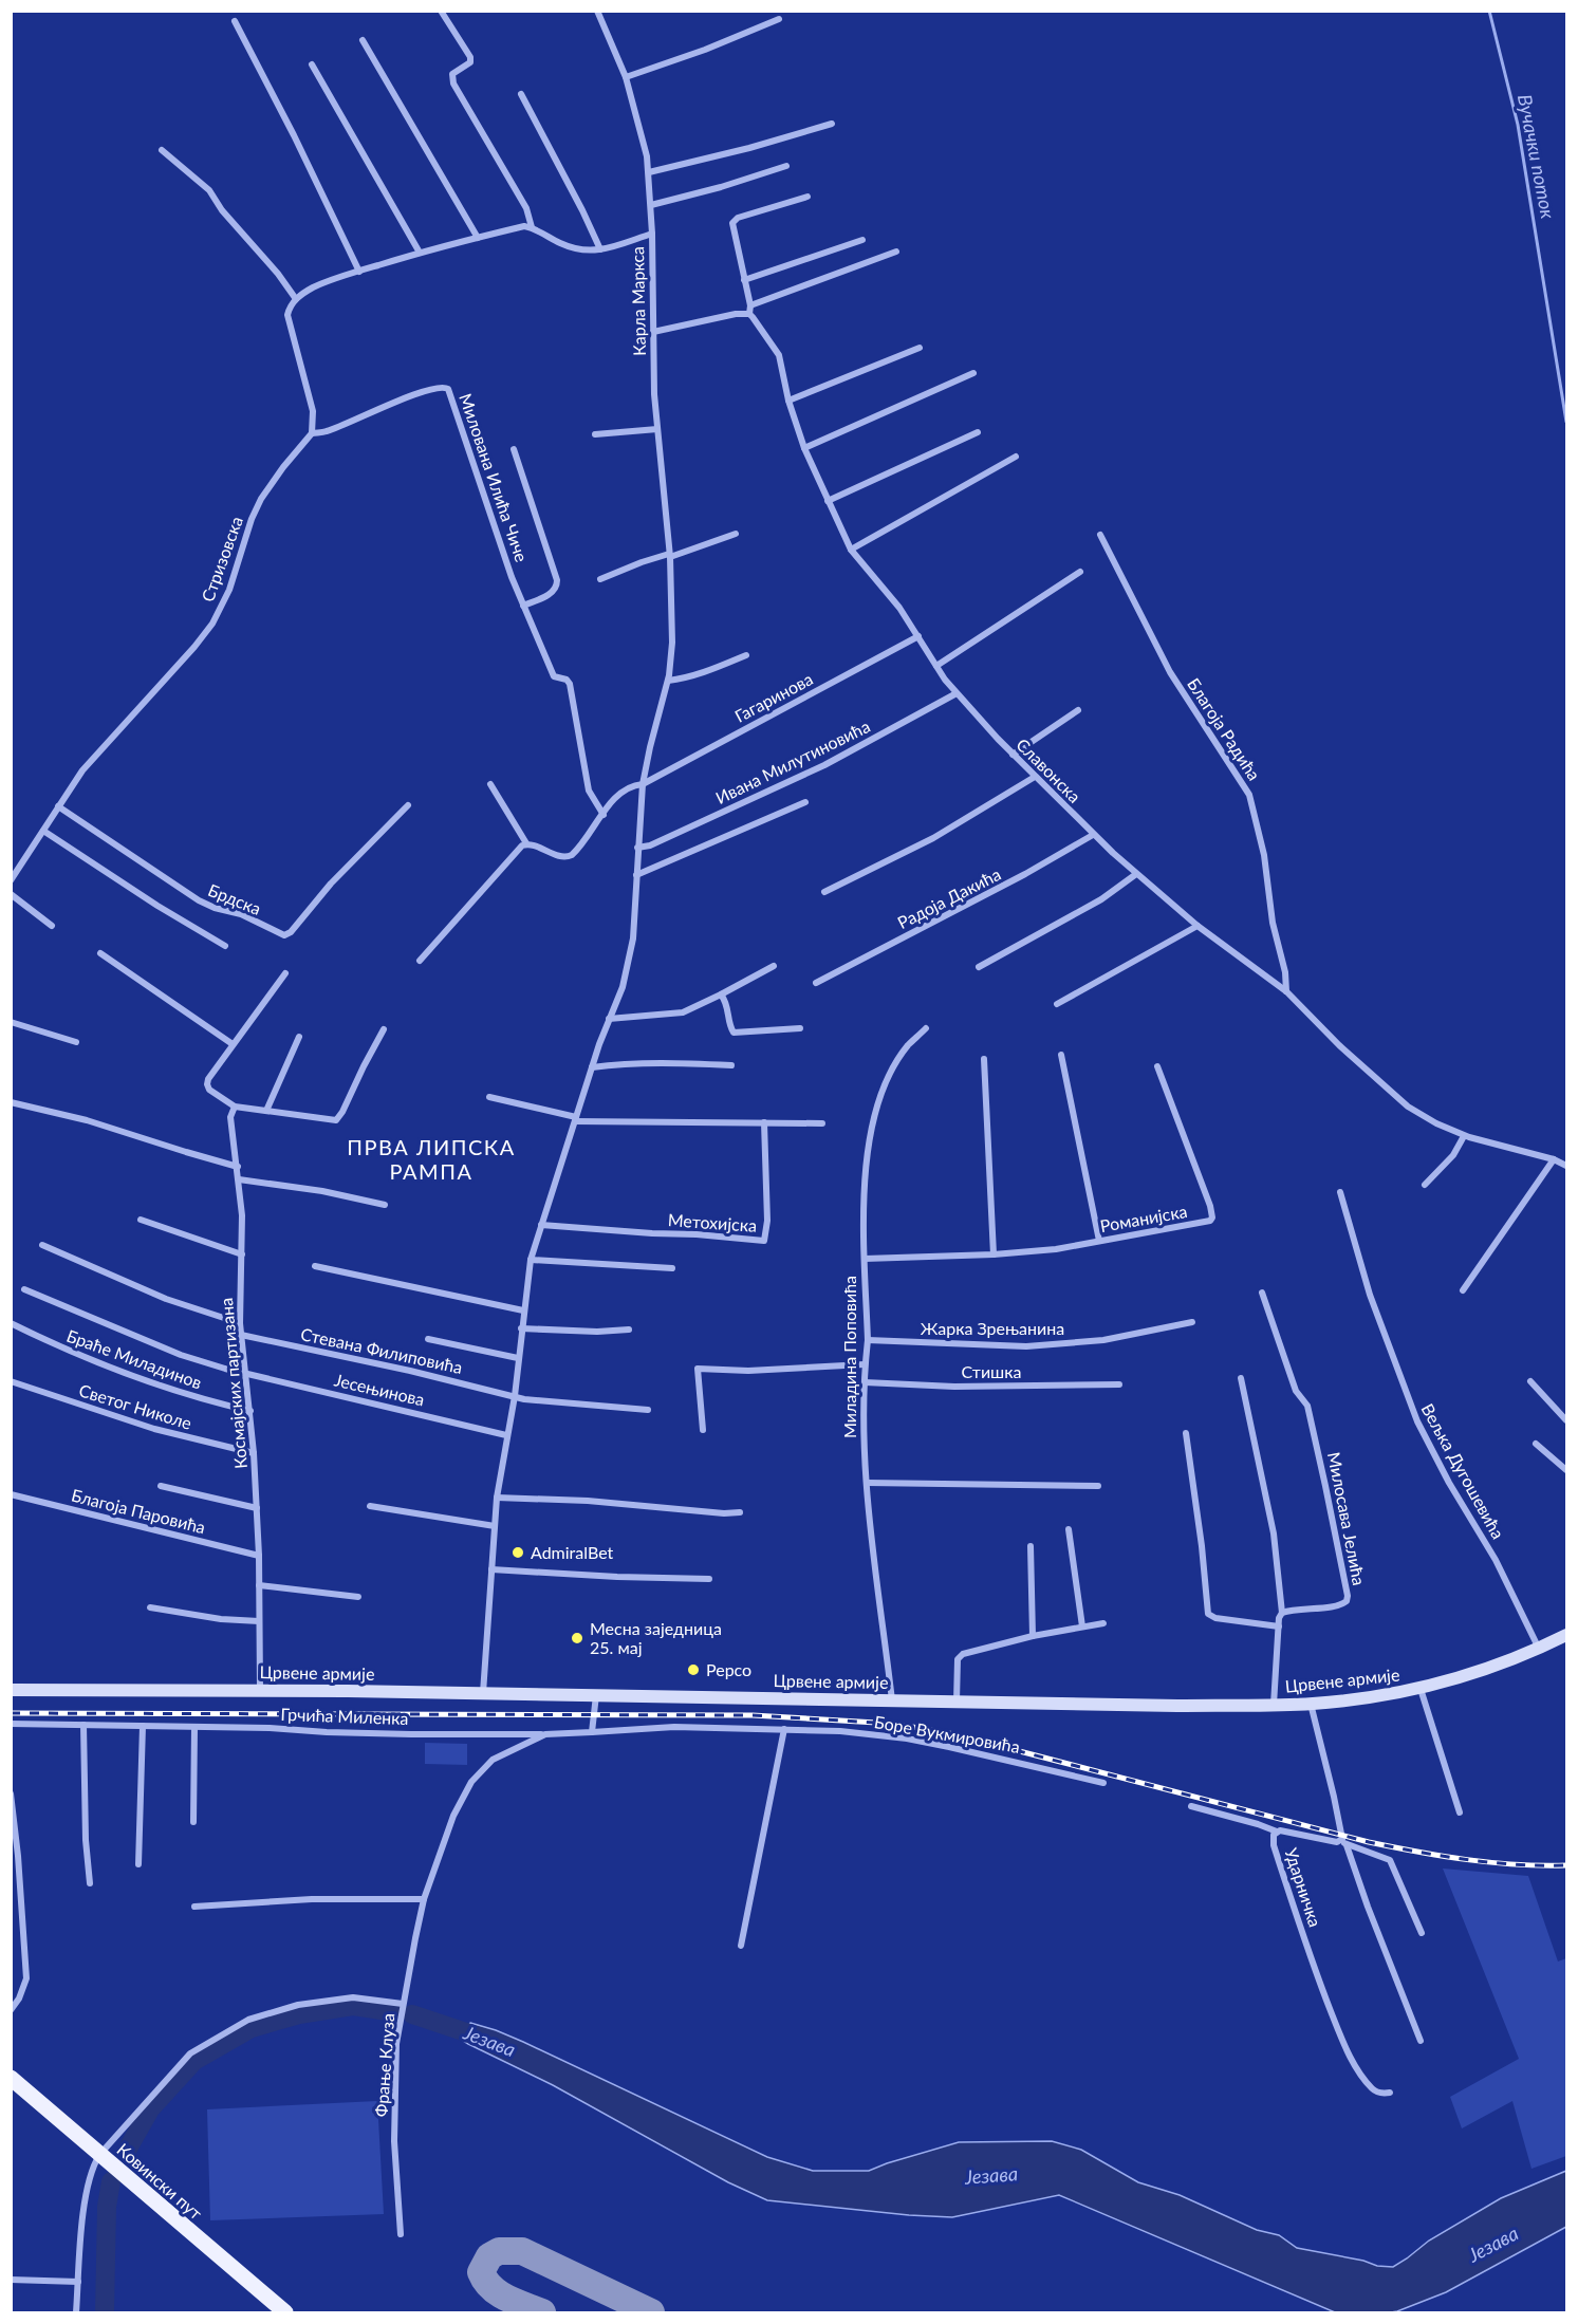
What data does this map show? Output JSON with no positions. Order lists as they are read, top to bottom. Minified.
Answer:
{"streets":{"main road":["Црвене армије","Ковински пут"],"street":["Карла Маркса","Милована Илића Чиче","Стризовска","Гагаринова","Благоја Радића","Ивана Милутиновића","Славонска","Радоја Дакића","Брдска","Романијска","Метохијска","Жарка Зрењанина","Стевана Филиповића","Миладина Поповића","Браће Миладинов","Стишка","Космајских партизана","Јесењинова","Светог Николе","Вељка Дугошевића","Благоја Паровића","Милосава Јелића","Грчића Миленка","Боре Вукмировића","Ударничка","Фрање Клуза"]},"crossings":[["Карла Маркса","Гагаринова"],["Карла Маркса","Ивана Милутиновића"],["Карла Маркса","Метохијска"],["Карла Маркса","Стевана Филиповића"],["Карла Маркса","Јесењинова"],["Карла Маркса","Црвене армије"],["Милована Илића Чиче","Стризовска"],["Стризовска","Брдска"],["Гагаринова","Славонска"],["Благоја Радића","Славонска"],["Ивана Милутиновића","Славонска"],["Славонска","Радоја Дакића"],["Романијска","Миладина Поповића"],["Жарка Зрењанина","Миладина Поповића"],["Стевана Филиповића","Космајских партизана"],["Миладина Поповића","Стишка"],["Миладина Поповића","Црвене армије"],["Браће Миладинов","Космајских партизана"],["Космајских партизана","Јесењинова"],["Космајских партизана","Светог Николе"],["Космајских партизана","Благоја Паровића"],["Космајских партизана","Црвене армије"],["Вељка Дугошевића","Црвене армије"],["Грчића Миленка","Фрање Клуза"],["Боре Вукмировића","Фрање Клуза"]],"districts":["ПРВА ЛИПСКА РАМПА"],"water":["Вучачки поток","Језава"],"places":["AdmiralBet","Месна заједница 25. мај","Pepco"]}
